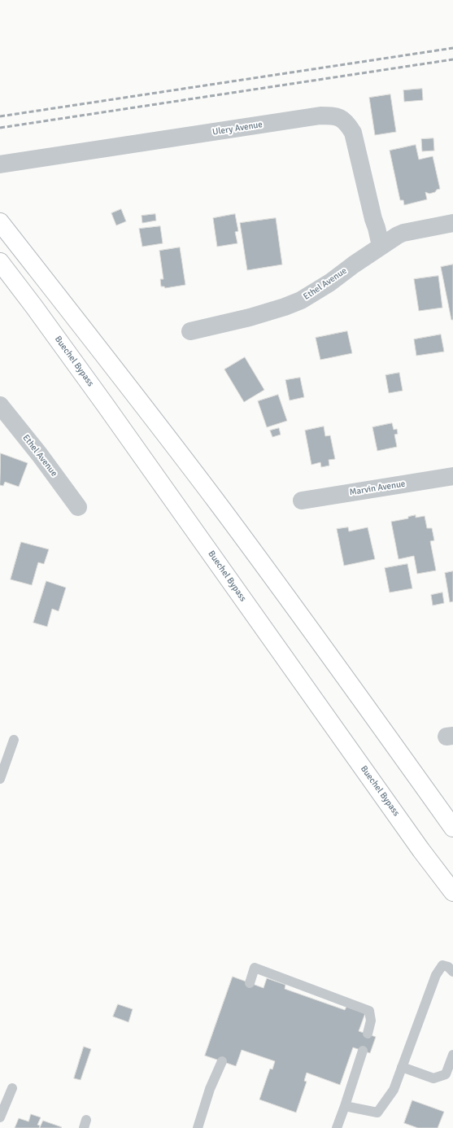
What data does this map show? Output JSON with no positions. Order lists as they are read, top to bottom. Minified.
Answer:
{"streets":{"main road":["Buechel Bypass"],"street":["Ulery Avenue","Ethel Avenue","Marvin Avenue"]},"crossings":[["Ulery Avenue","Ethel Avenue"]]}
